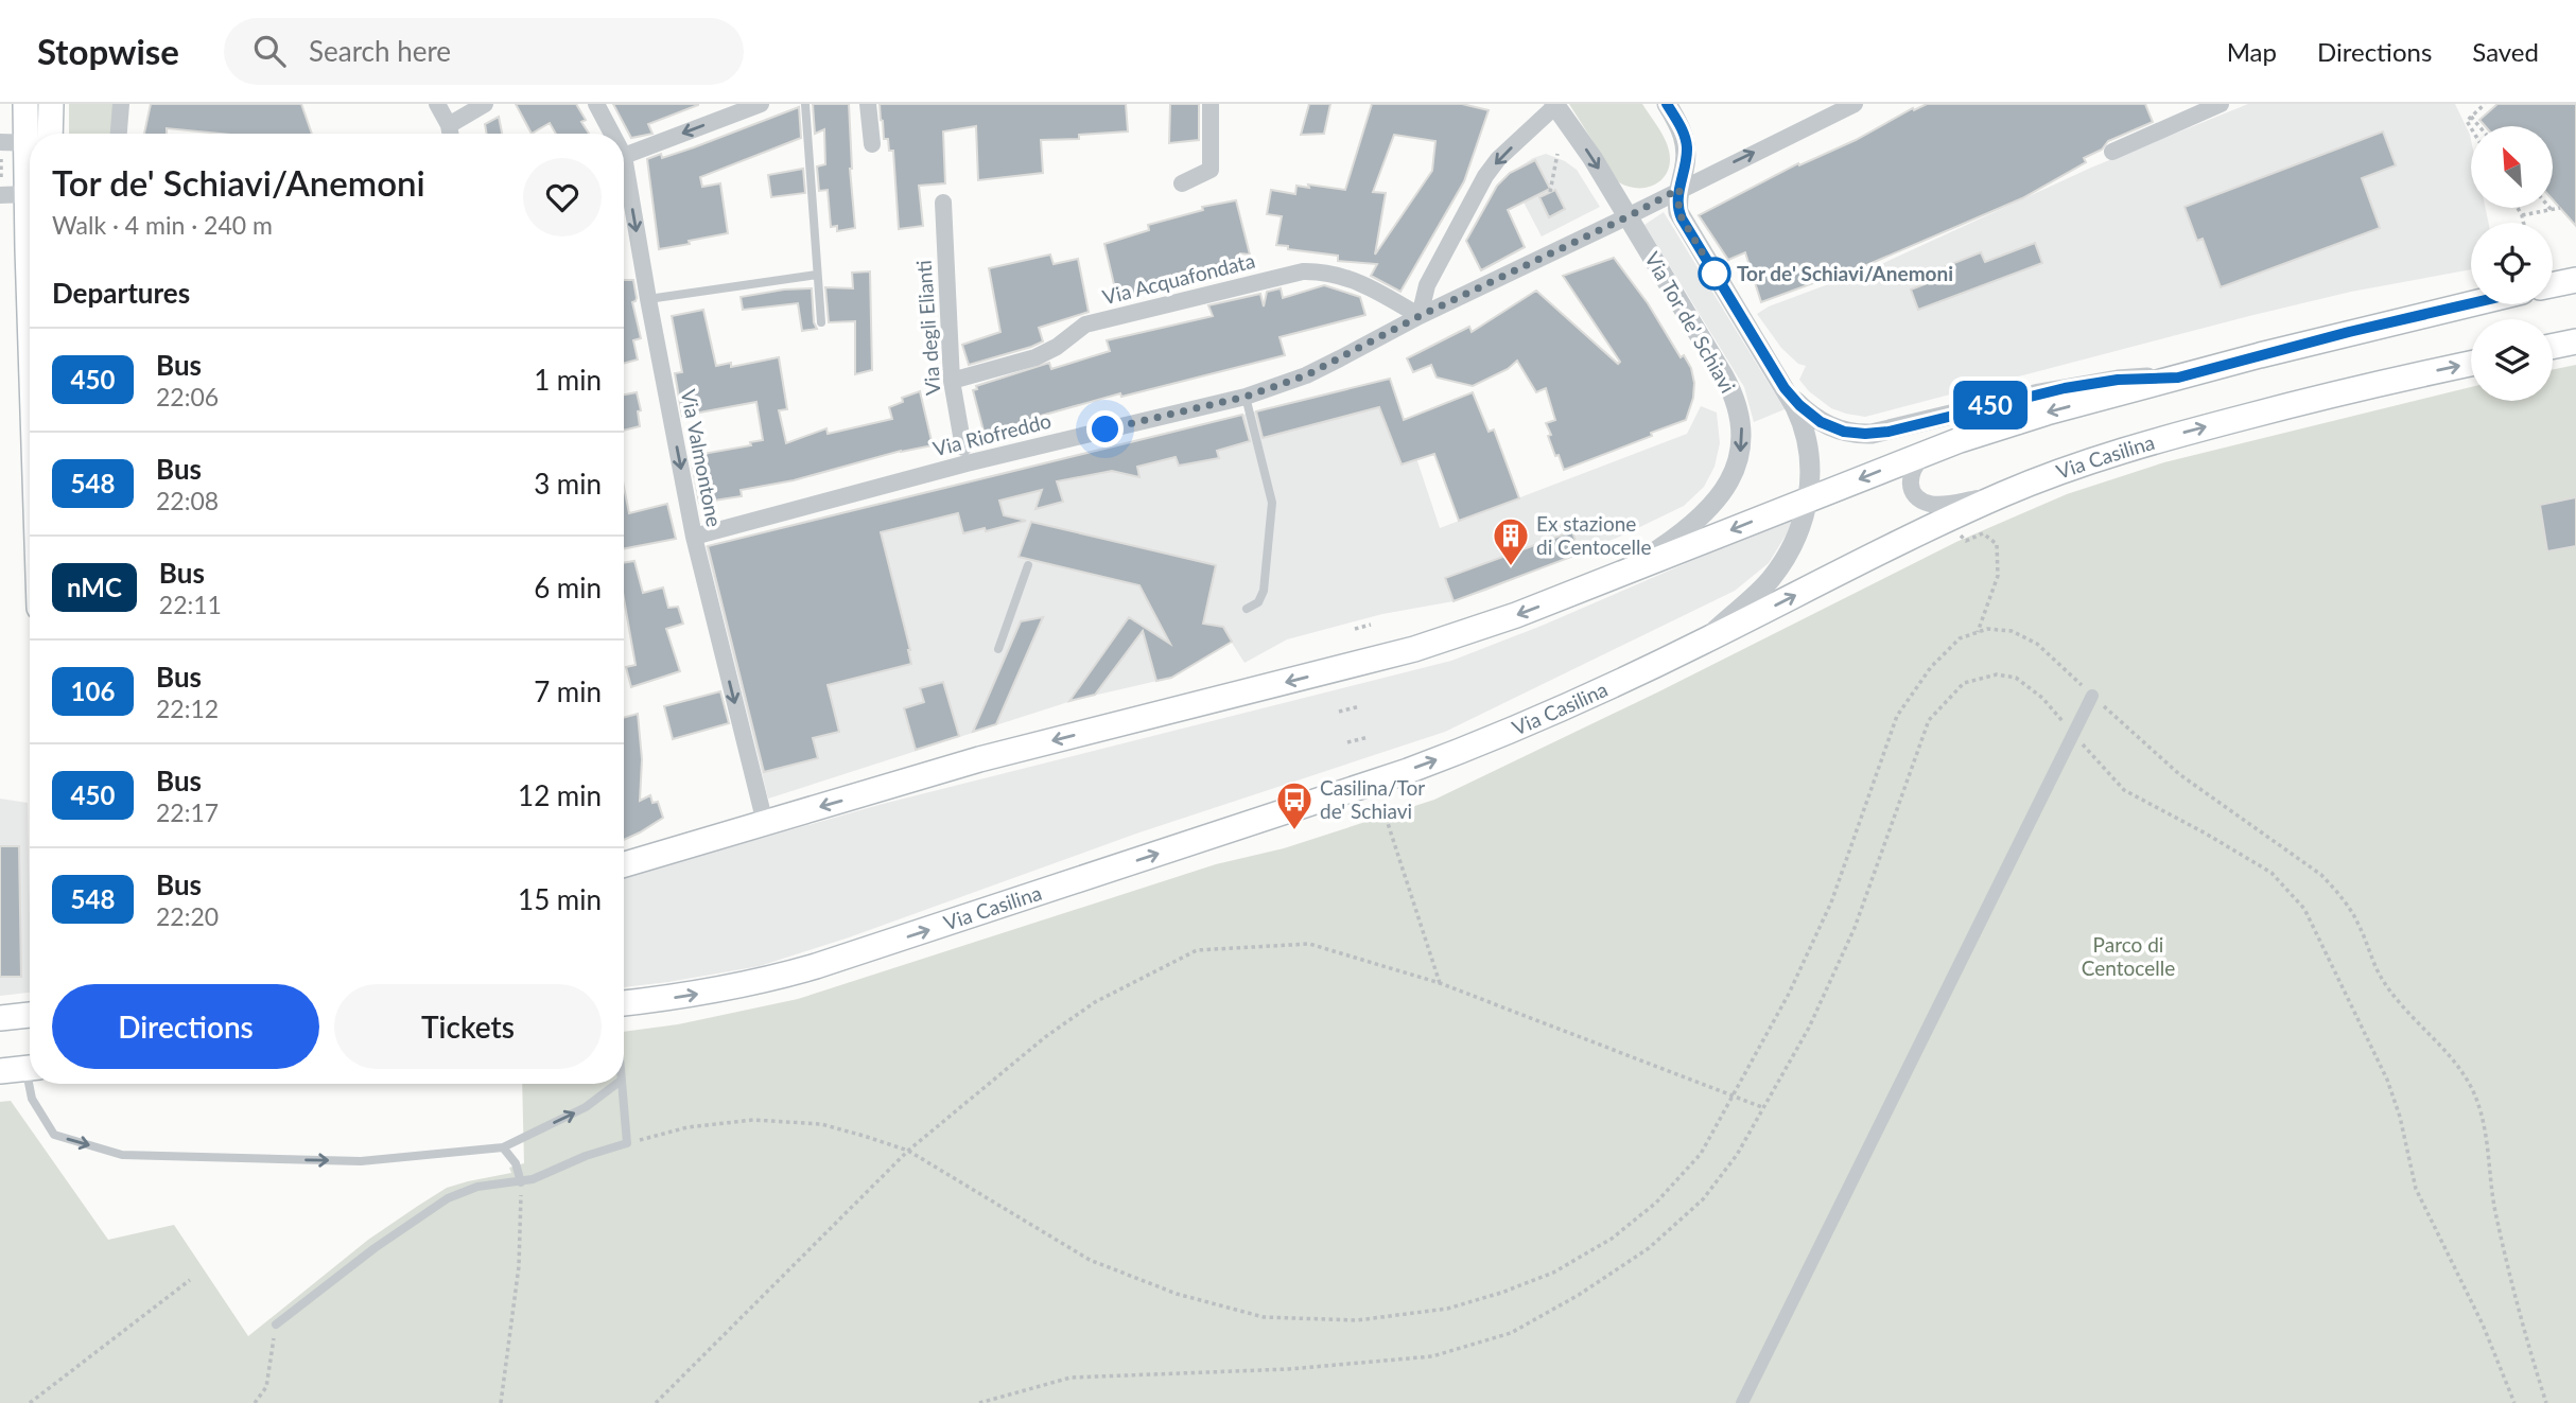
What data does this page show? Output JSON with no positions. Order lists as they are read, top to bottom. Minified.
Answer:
{"streets":{"main road":["Via Casilina"],"street":["Via Acquafondata","Via Tor de' Schiavi","Via degli Elianti","Via Riofreddo","Via Valmontone"]},"crossings":[["Via Acquafondata","Via degli Elianti"],["Via Acquafondata","Via Riofreddo"],["Via Tor de' Schiavi","Via Riofreddo"],["Via Riofreddo","Via Valmontone"]],"one_way":["Via Valmontone"],"parks":["Parco di Centocelle"],"places":{"other":["Tor de' Schiavi/Anemoni"],"building":["Ex stazione di Centocelle"],"bus stop":["Casilina/Tor de' Schiavi"]},"lines":["bus line 450"],"north":"top left","page":{"header":"Stopwise","search":"Search here","nav":["Map","Directions","Saved"],"on_map":"450","heading":[["Tor de' Schiavi/Anemoni","Walk · 4 min · 240 m"],"Departures"],"list":[{"mark":"450","name":"Bus","note":"22:06","value":"1 min"},{"mark":"548","name":"Bus","note":"22:08","value":"3 min"},{"mark":"nMC","name":"Bus","note":"22:11","value":"6 min"},{"mark":"106","name":"Bus","note":"22:12","value":"7 min"},{"mark":"450","name":"Bus","note":"22:17","value":"12 min"},{"mark":"548","name":"Bus","note":"22:20","value":"15 min"}],"buttons":["Directions","Tickets"]}}
